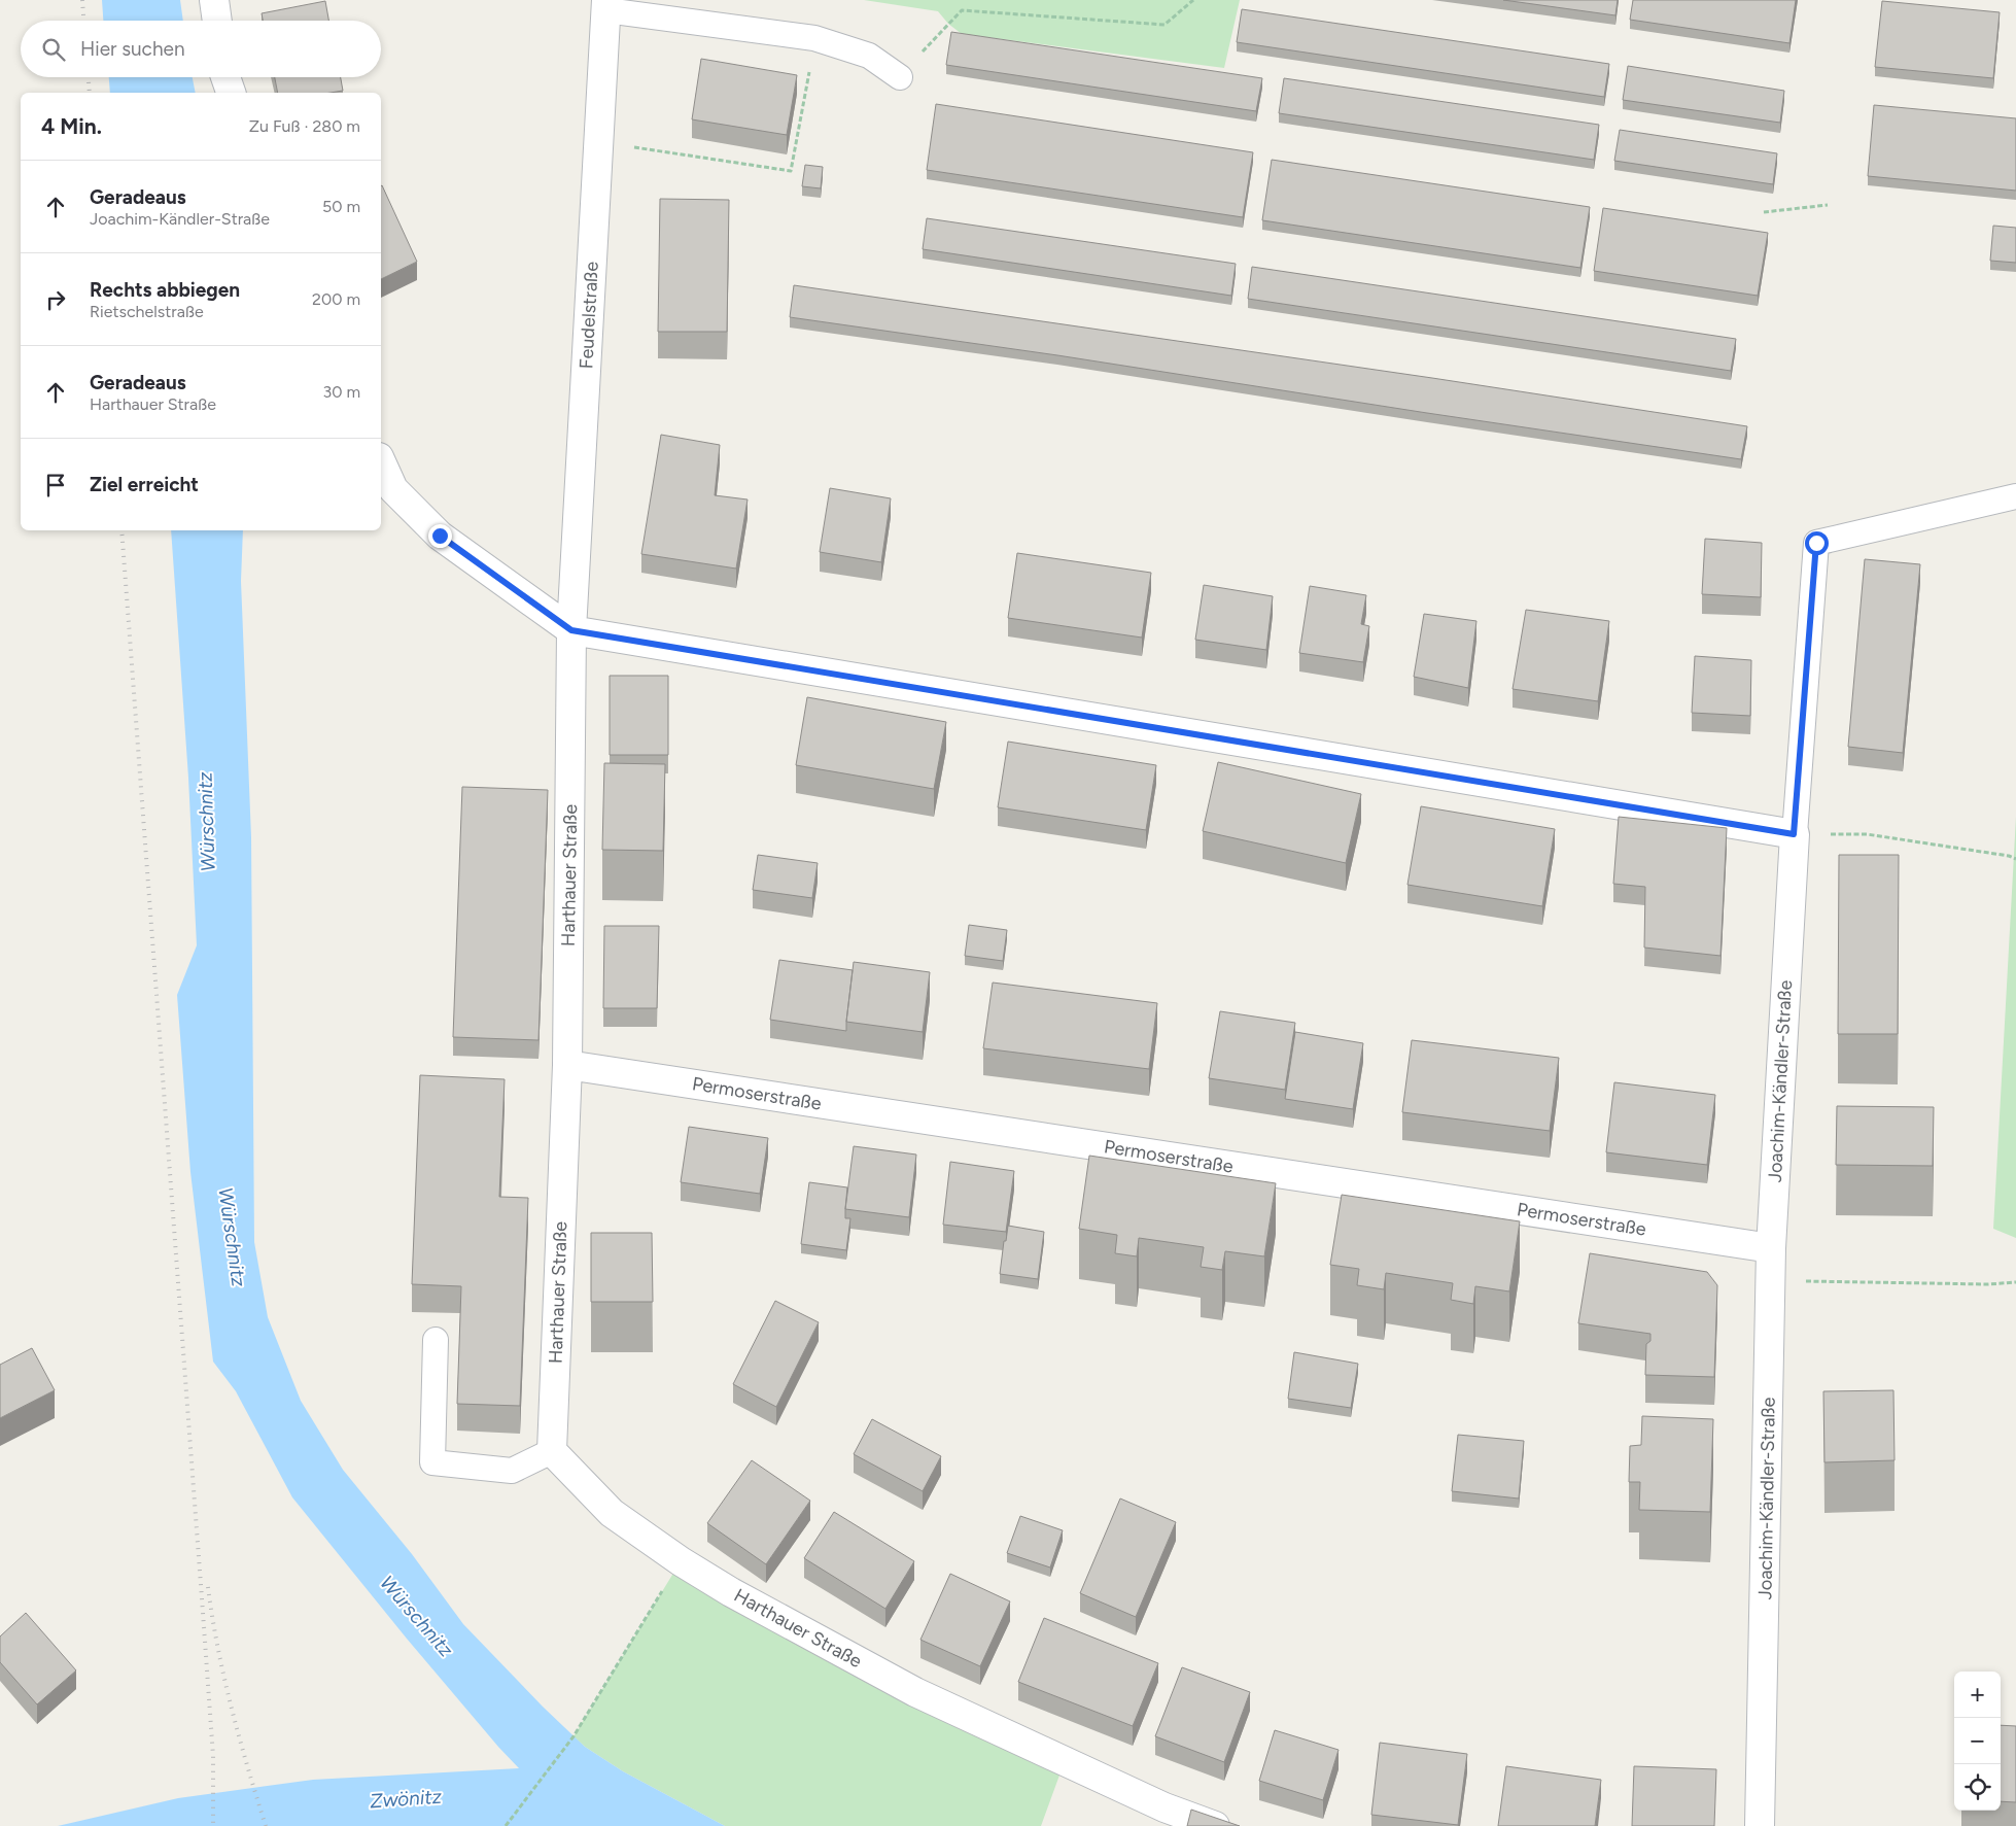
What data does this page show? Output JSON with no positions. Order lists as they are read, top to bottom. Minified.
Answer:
{"streets":{"street":["Feudelstraße","Harthauer Straße","Joachim-Kändler-Straße","Permoserstraße"]},"crossings":[["Feudelstraße","Harthauer Straße"],["Harthauer Straße","Permoserstraße"],["Joachim-Kändler-Straße","Permoserstraße"]],"water":["Würschnitz","Zwönitz"],"page":{"search":"Hier suchen","heading":["4 Min.","Zu Fuß · 280 m"],"list":[["Geradeaus","Joachim-Kändler-Straße","50 m"],["Rechts abbiegen","Rietschelstraße","200 m"],["Geradeaus","Harthauer Straße","30 m"],"Ziel erreicht"],"map_buttons":["+","−"]}}
